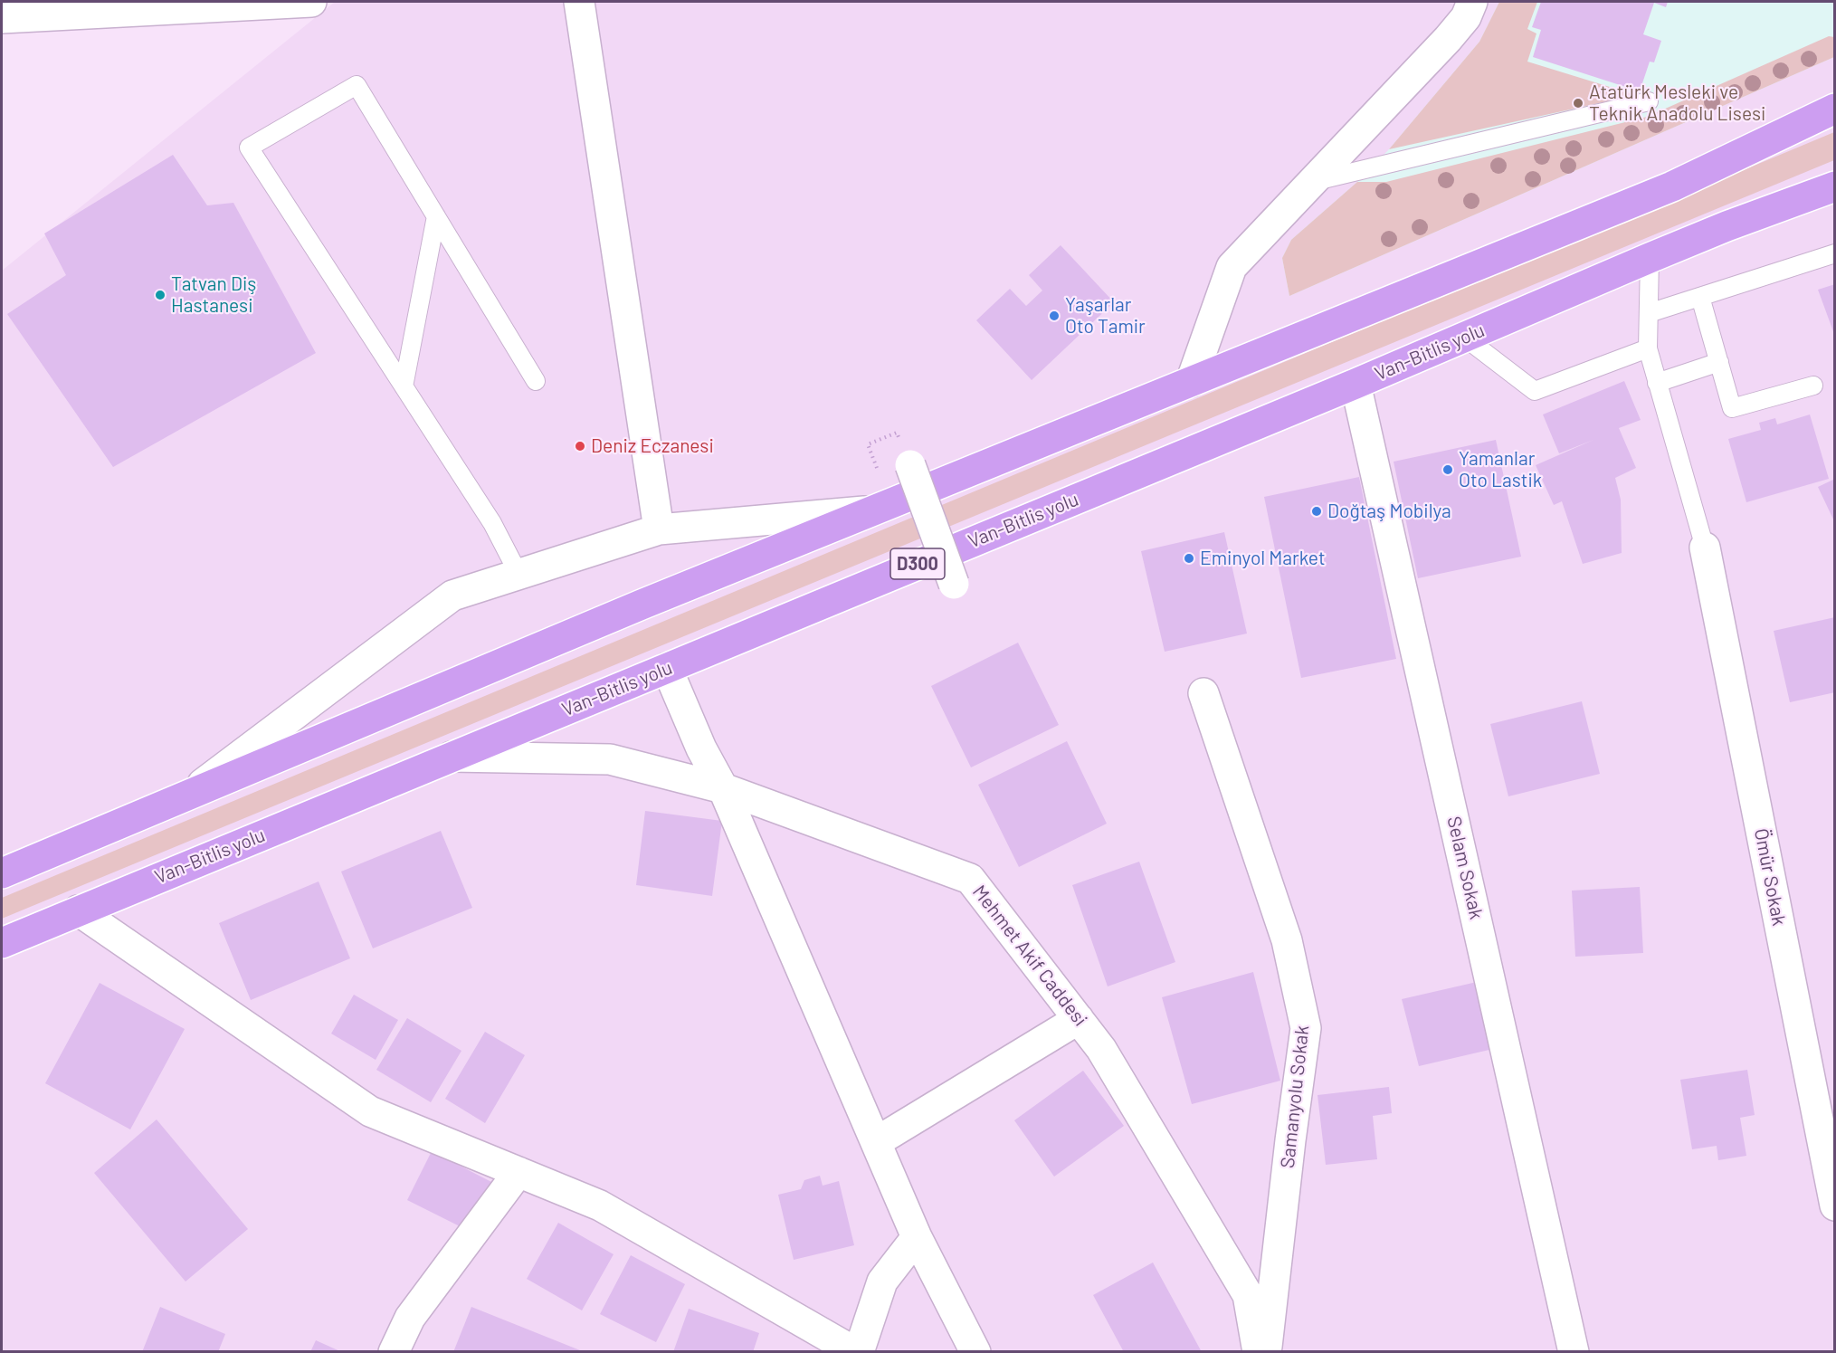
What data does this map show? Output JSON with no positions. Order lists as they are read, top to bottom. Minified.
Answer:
{"streets":{"highway":["Van-Bitlis yolu","D300"],"street":["Selam Sokak","Ömür Sokak","Mehmet Akif Caddesi","Samanyolu Sokak"]},"crossings":[["Van-Bitlis yolu","Selam Sokak"],["Van-Bitlis yolu","Mehmet Akif Caddesi"]],"places":["Atatürk Mesleki ve Teknik Anadolu Lisesi","Tatvan Diş Hastanesi","Yaşarlar Oto Tamir","Deniz Eczanesi","Yamanlar Oto Lastik","Doğtaş Mobilya","Eminyol Market"]}
